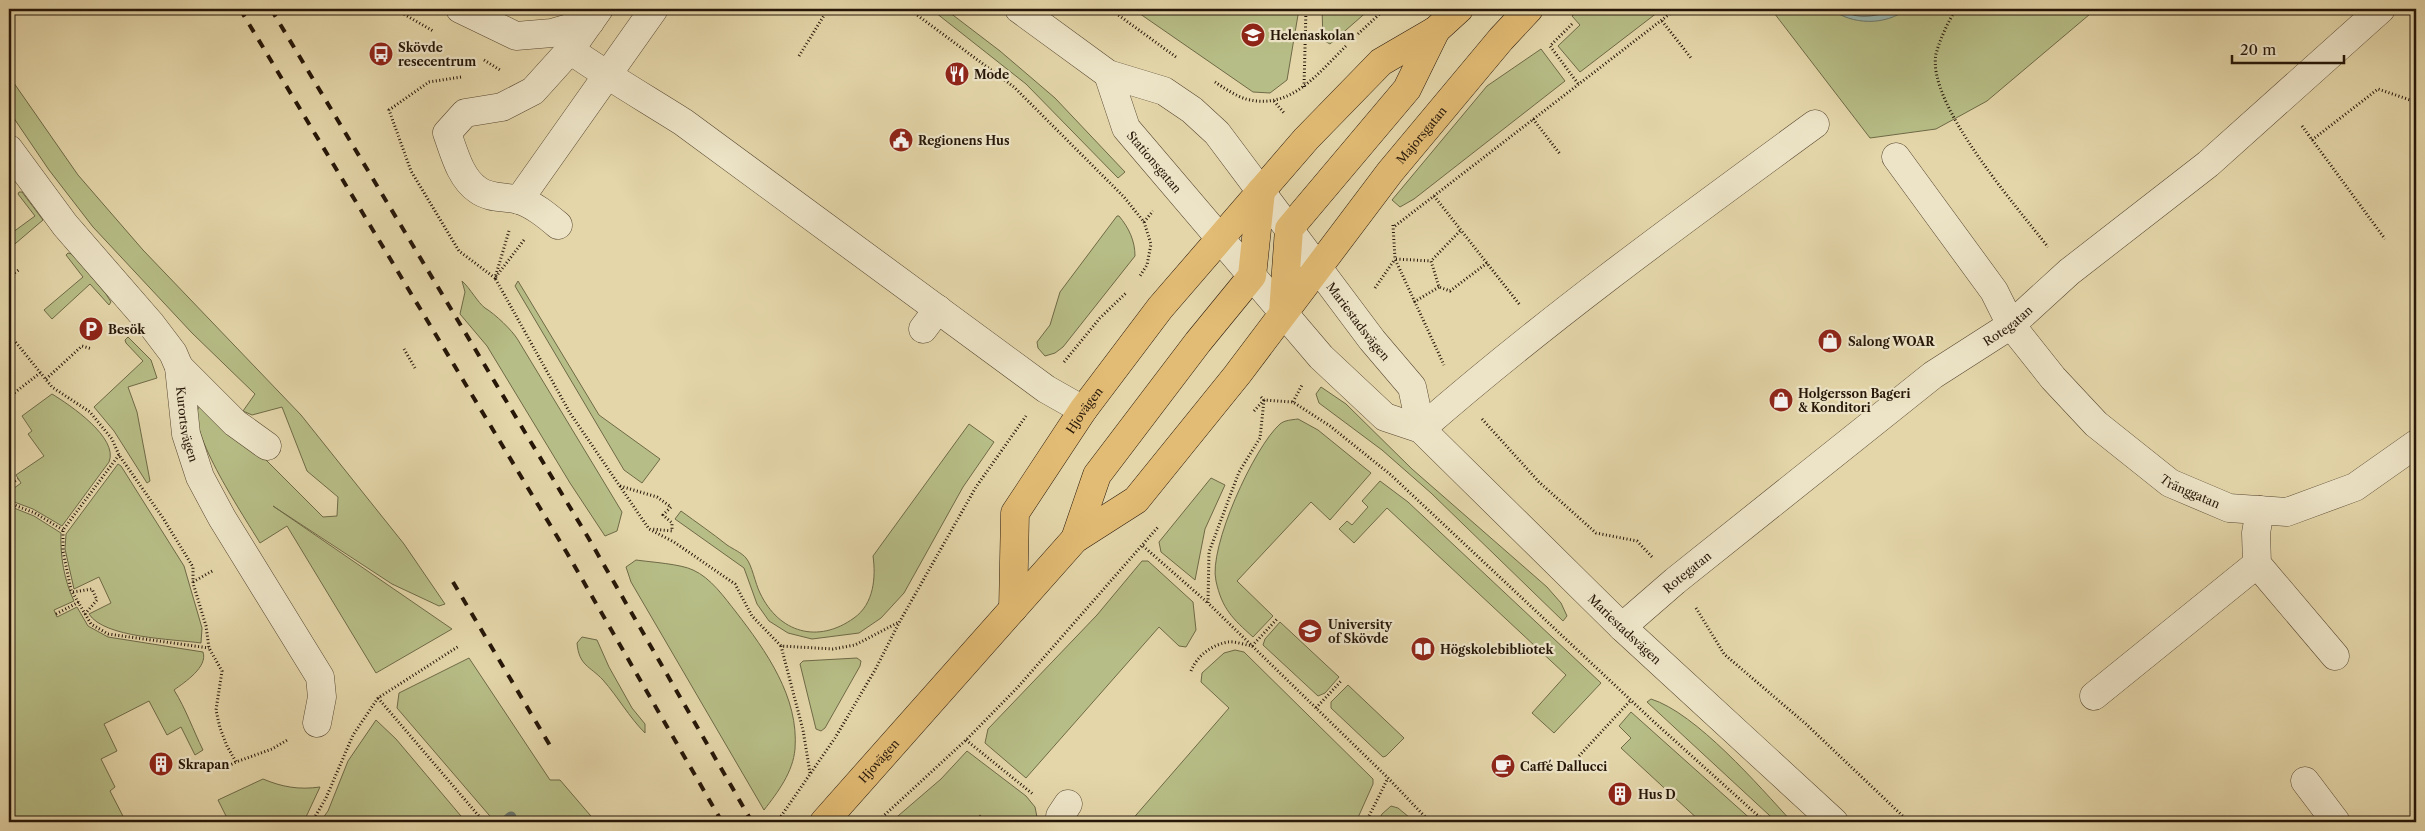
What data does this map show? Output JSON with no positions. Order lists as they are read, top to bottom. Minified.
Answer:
{"streets":{"main road":["Majorsgatan","Hjovägen"],"street":["Stationsgatan","Mariestadsvägen","Rotegatan","Kurortsvägen","Tränggatan"]},"crossings":[["Majorsgatan","Mariestadsvägen"],["Majorsgatan","Hjovägen"],["Stationsgatan","Mariestadsvägen"],["Stationsgatan","Hjovägen"],["Mariestadsvägen","Rotegatan"],["Mariestadsvägen","Hjovägen"],["Rotegatan","Tränggatan"]],"places":{"school or university":["Helenaskolan","University of Skövde"],"bus stop":["Skövde resecentrum"],"restaurant":["Mode"],"public building":["Regionens Hus"],"parking":["Besök"],"shop":["Salong WOAR","Holgersson Bageri & Konditori"],"library":["Högskolebibliotek"],"building":["Skrapan","Hus D"],"cafe":["Caffé Dallucci"]},"scale_bar":"20 m"}
